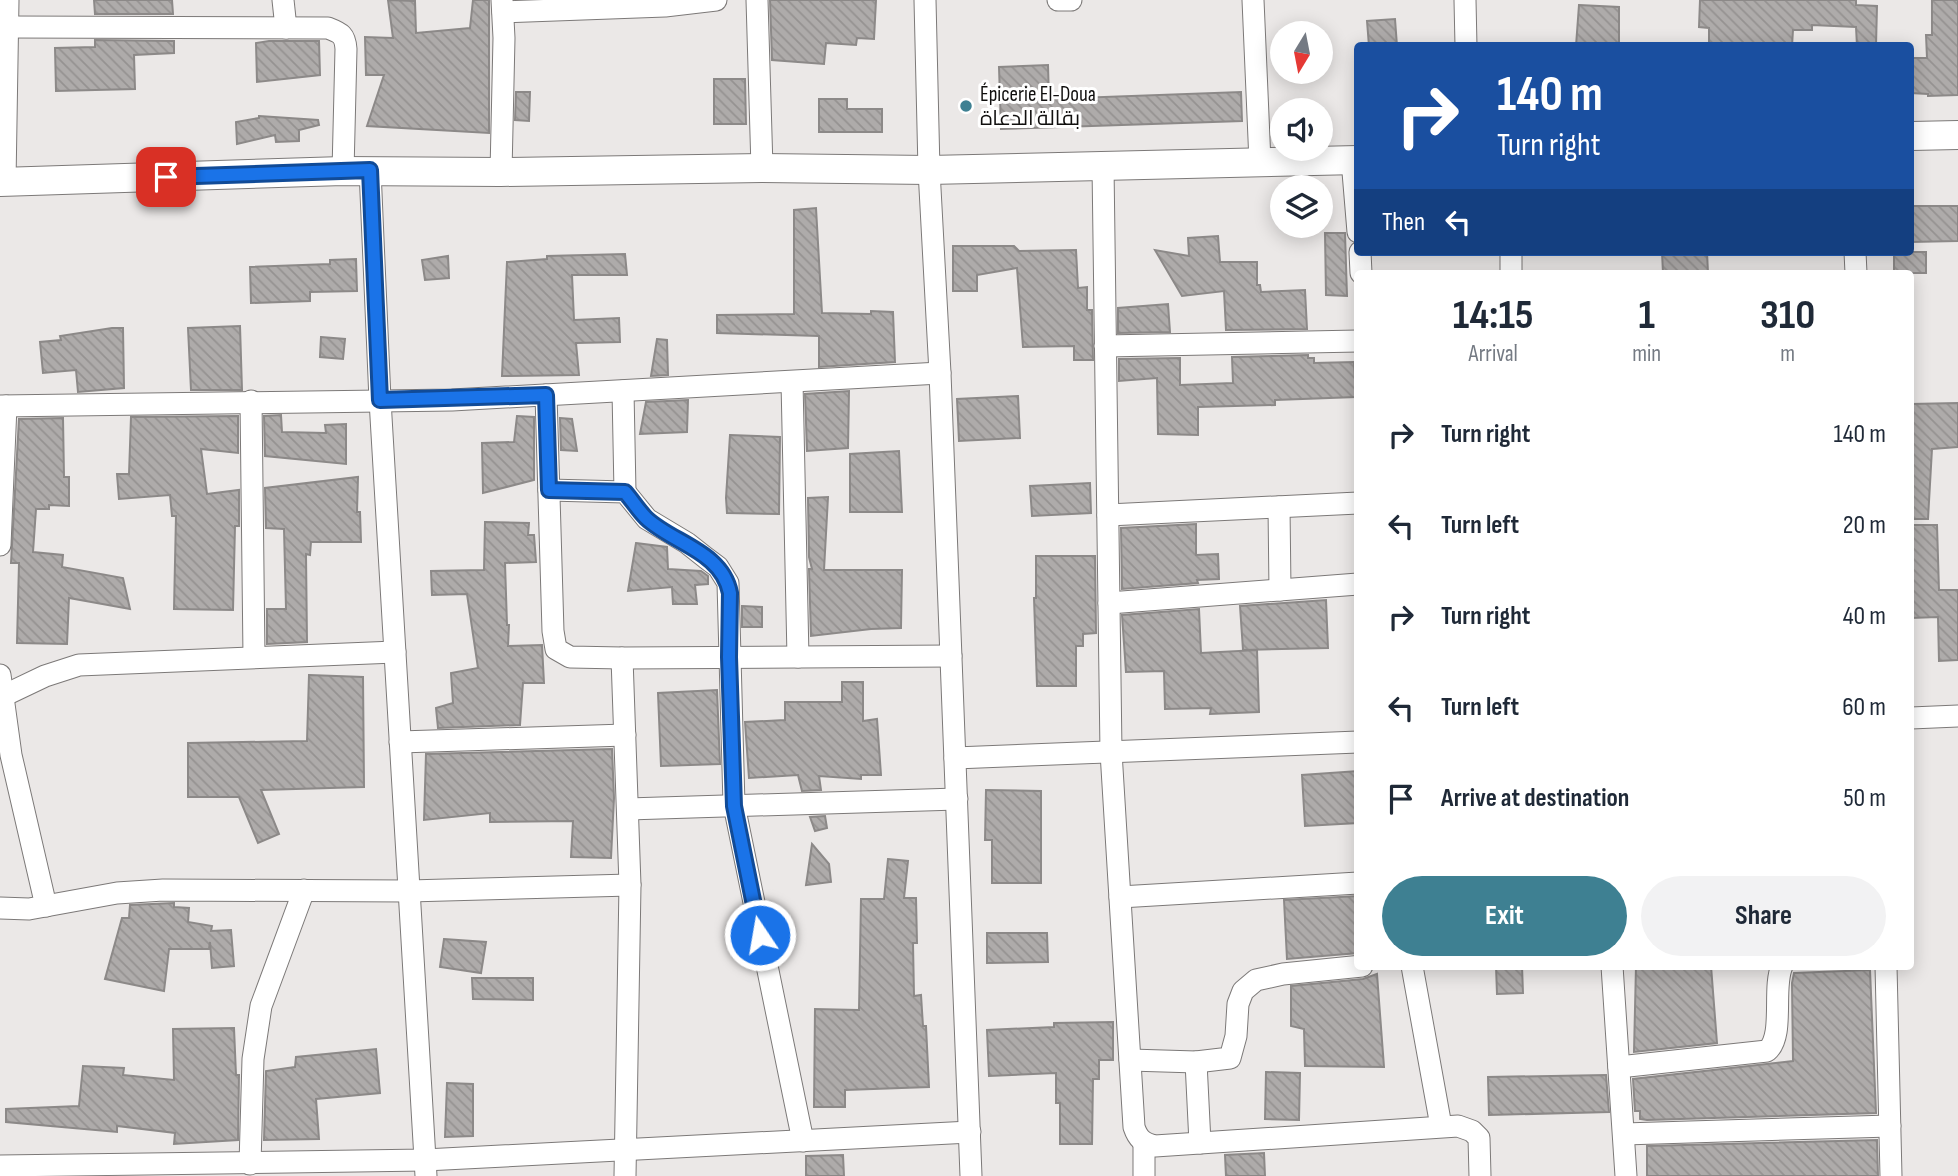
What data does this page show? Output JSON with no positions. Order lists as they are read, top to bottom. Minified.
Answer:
{"places":["Épicerie El-Doua بقالة الدعاة"],"north":"bottom","page":{"turn":["140 m","Turn right"],"then":"Then","eta":["14:15","Arrival","1","min","310","m"],"list":[{"name":"Turn right","value":"140 m"},{"name":"Turn left","value":"20 m"},{"name":"Turn right","value":"40 m"},{"name":"Turn left","value":"60 m"},{"name":"Arrive at destination","value":"50 m"}],"buttons":["Exit","Share"]}}
